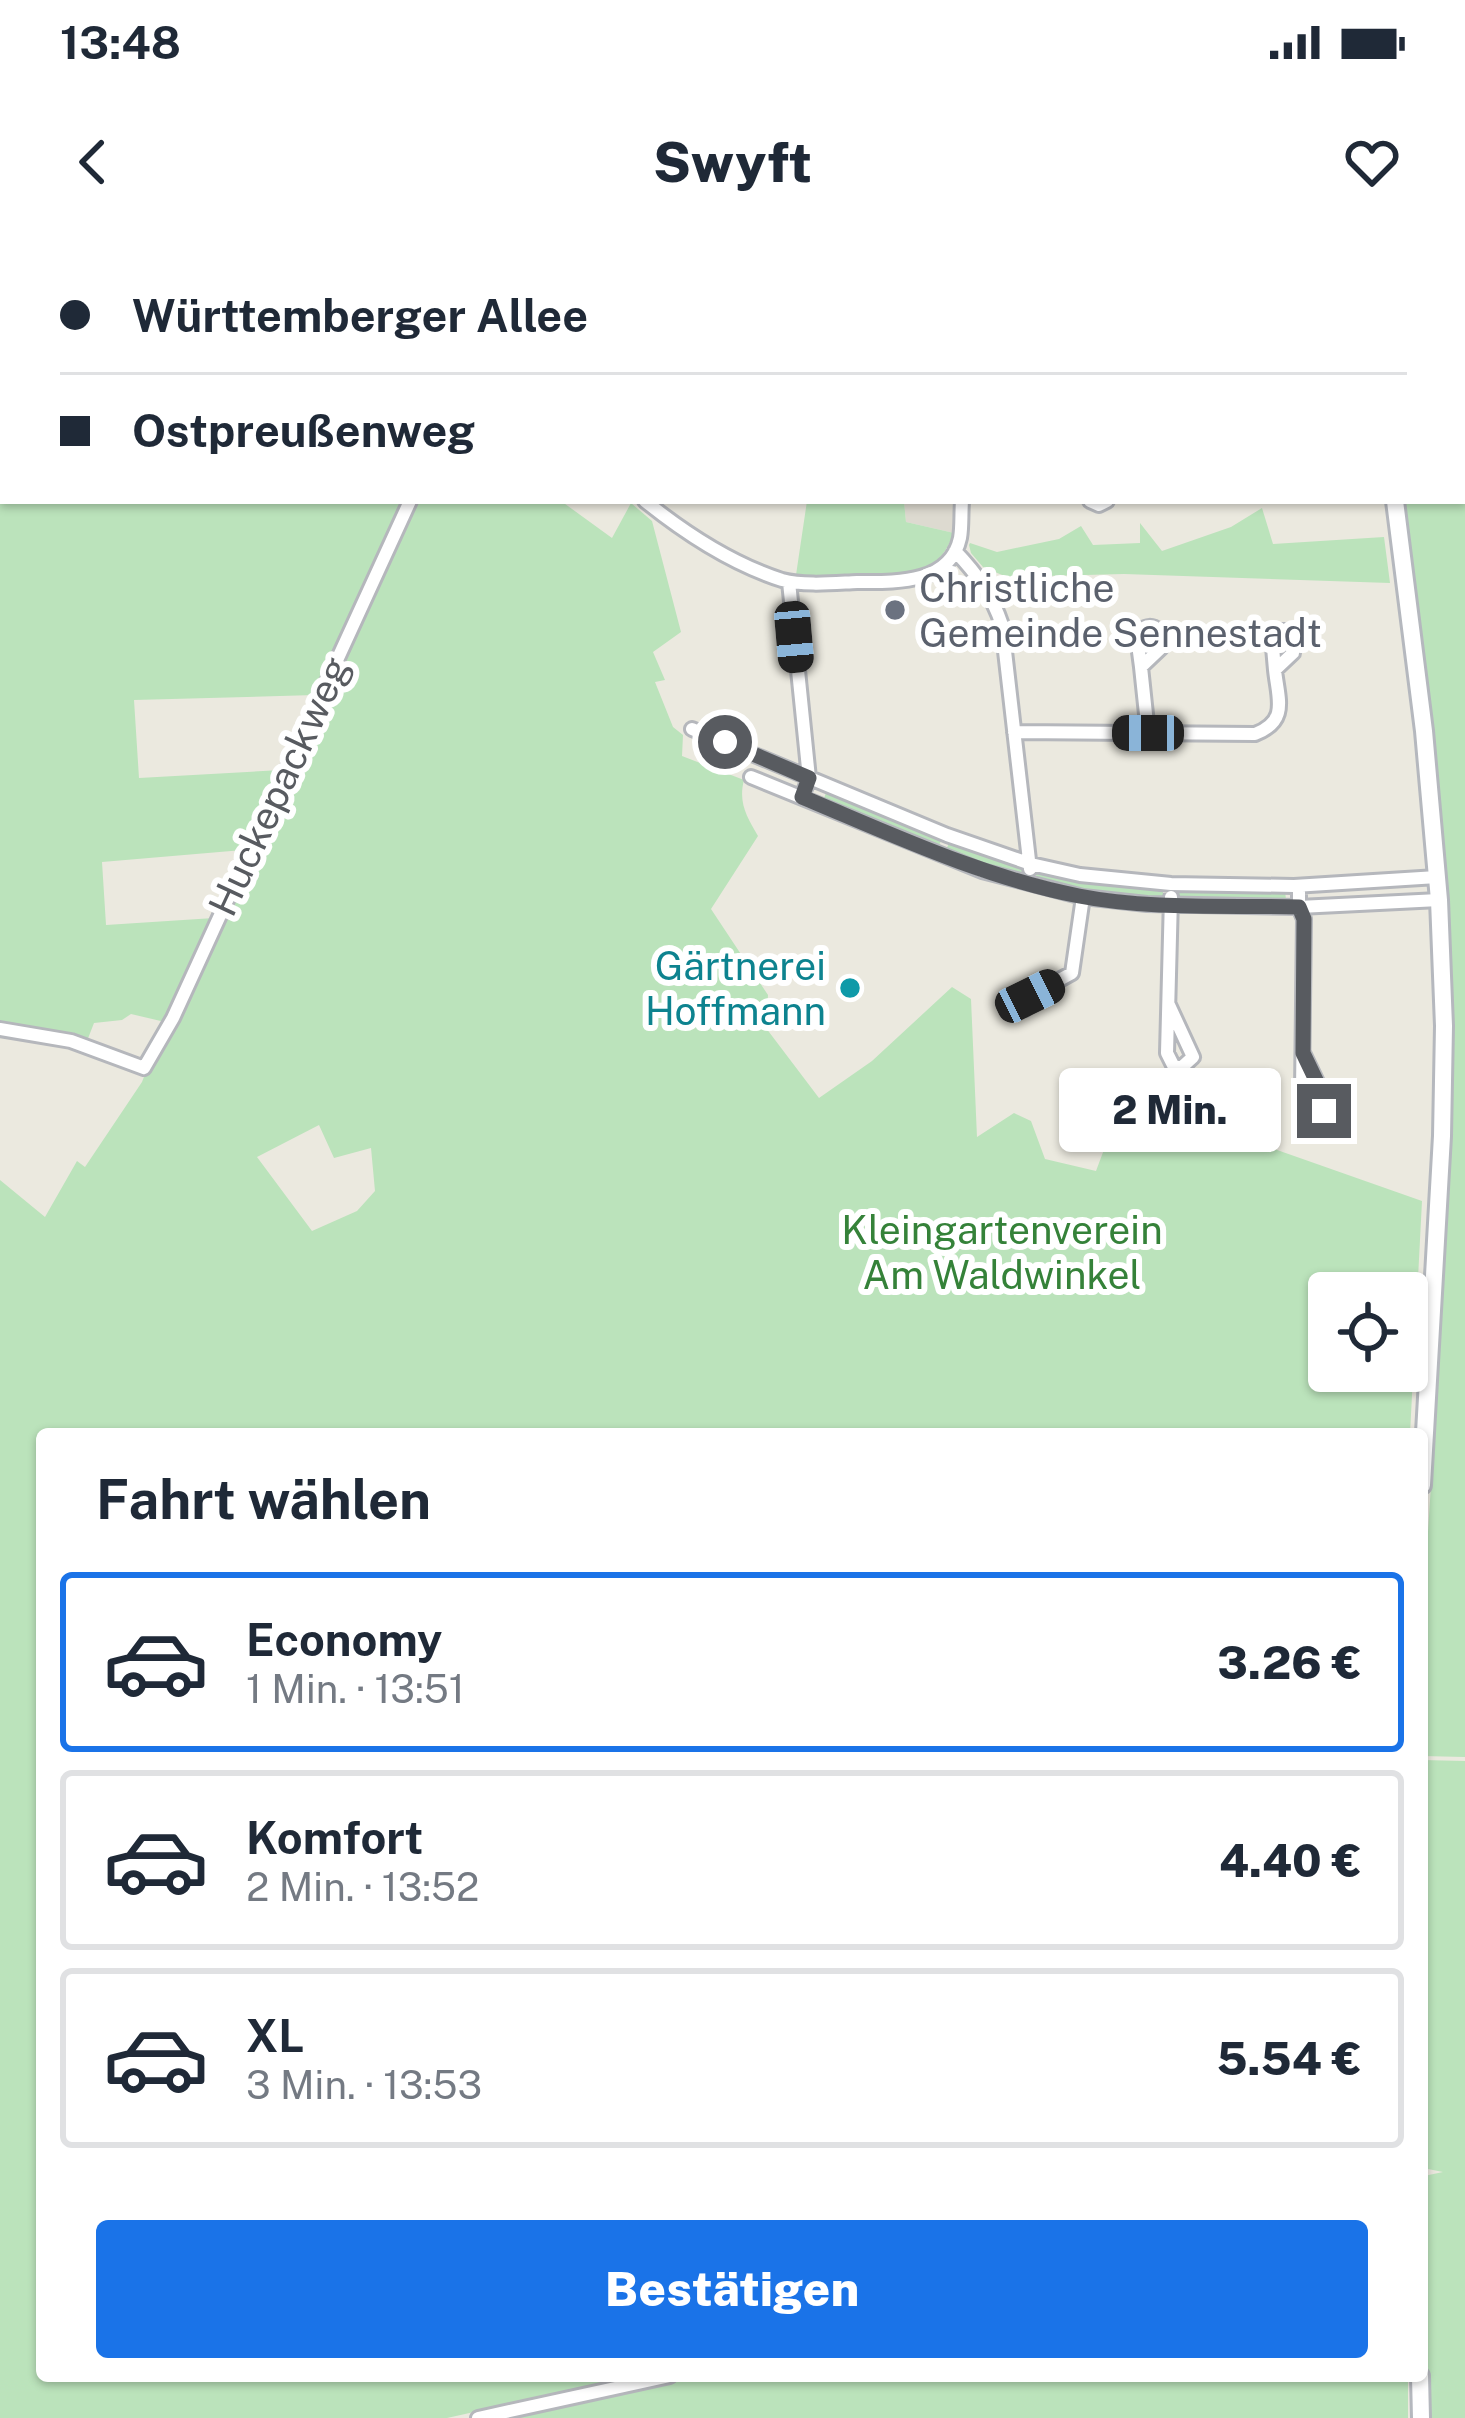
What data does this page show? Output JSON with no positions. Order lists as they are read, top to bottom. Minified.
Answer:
{"streets":{"street":["Huckepackweg"]},"parks":["Kleingartenverein Am Waldwinkel"],"places":["Christliche Gemeinde Sennestadt","Gärtnerei Hoffmann"],"page":{"status":"13:48","header":"Swyft","banner":["Württemberger Allee","Ostpreußenweg"],"bubble":"2 Min.","heading":"Fahrt wählen","list":[{"name":"Economy","note":"1 Min. · 13:51","value":"3.26 €"},{"name":"Komfort","note":"2 Min. · 13:52","value":"4.40 €"},{"name":"XL","note":"3 Min. · 13:53","value":"5.54 €"}],"buttons":"Bestätigen"}}
